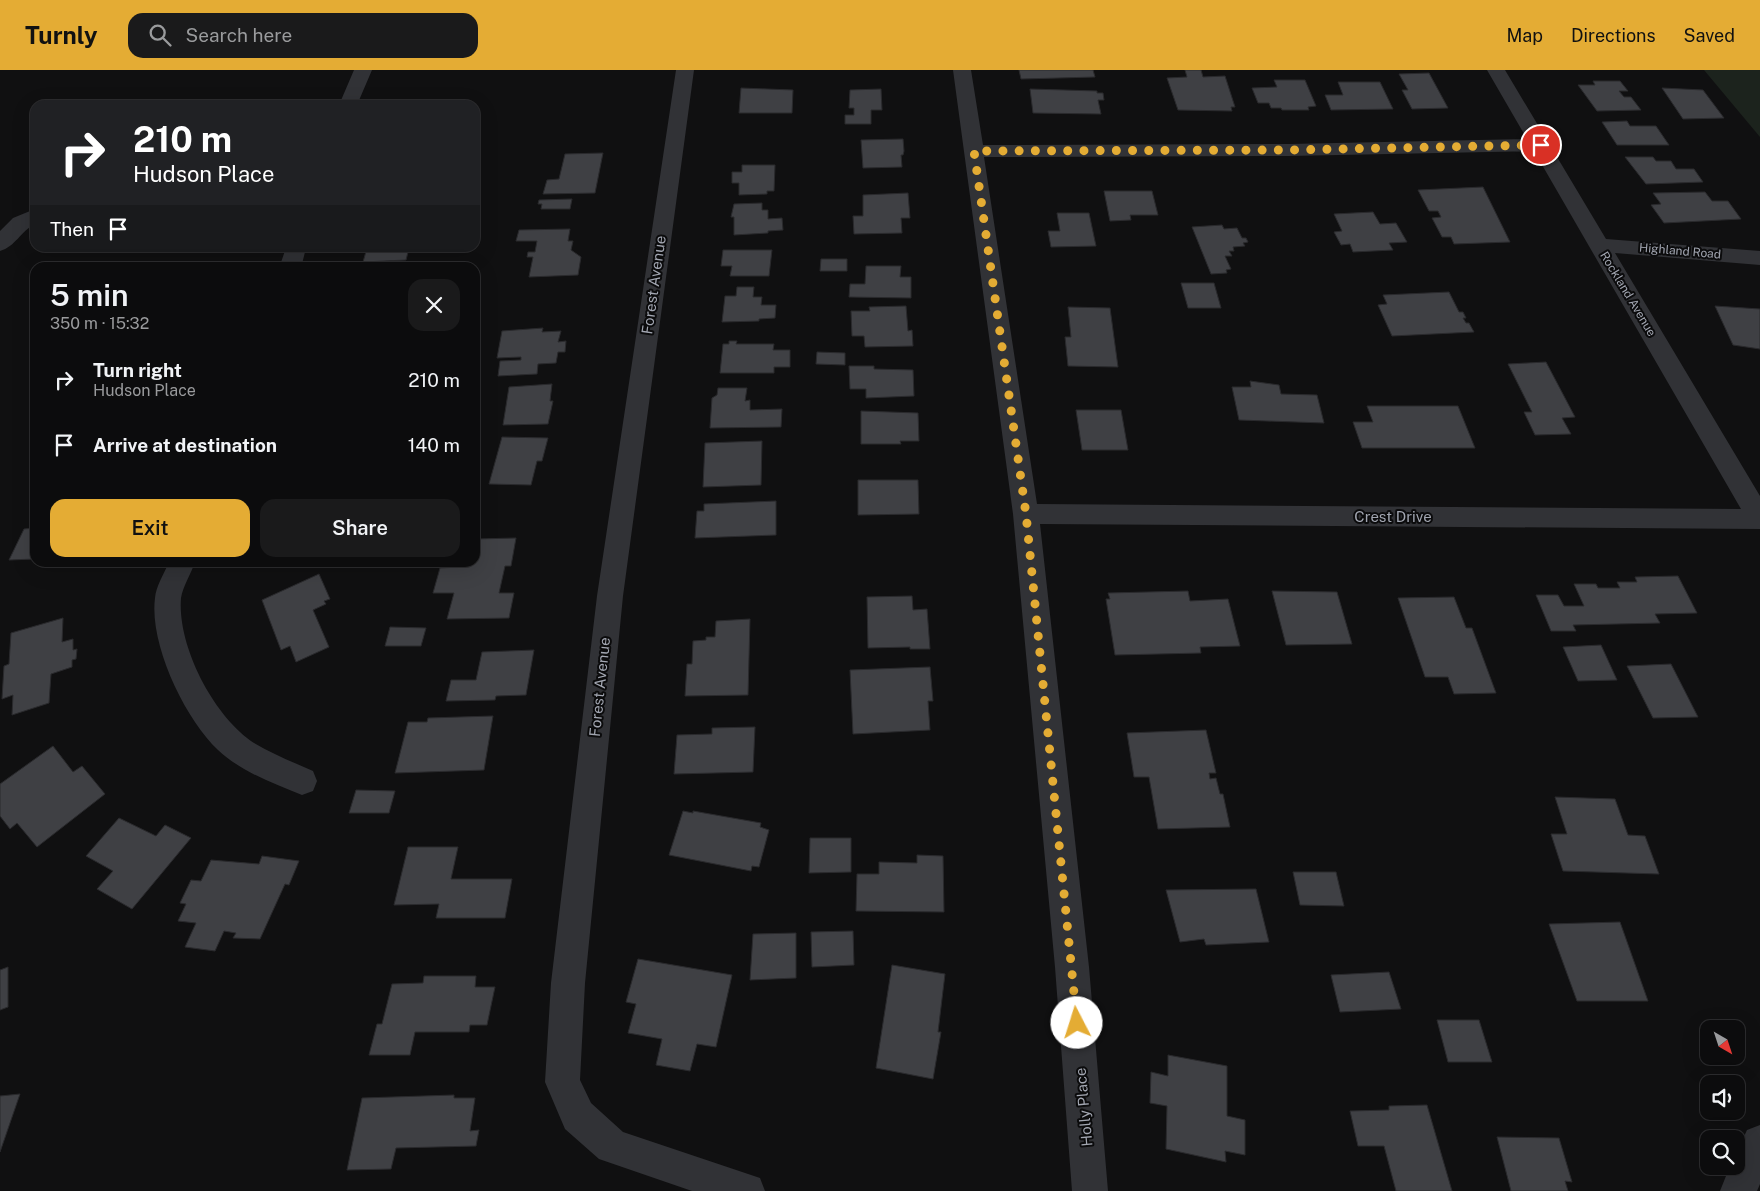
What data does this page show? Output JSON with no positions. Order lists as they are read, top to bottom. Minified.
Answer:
{"streets":{"street":["Highland Road","Forest Avenue","Rockland Avenue","Crest Drive","Holly Place"]},"crossings":[["Highland Road","Rockland Avenue"],["Rockland Avenue","Crest Drive"],["Crest Drive","Holly Place"]],"north":"bottom right","page":{"header":"Turnly","search":"Search here","nav":["Map","Directions","Saved"],"turn":["210 m","Hudson Place"],"then":"Then","heading":["5 min","350 m · 15:32"],"list":[{"name":"Turn right","note":"Hudson Place","value":"210 m"},{"name":"Arrive at destination","value":"140 m"}],"buttons":["Exit","Share"]}}
